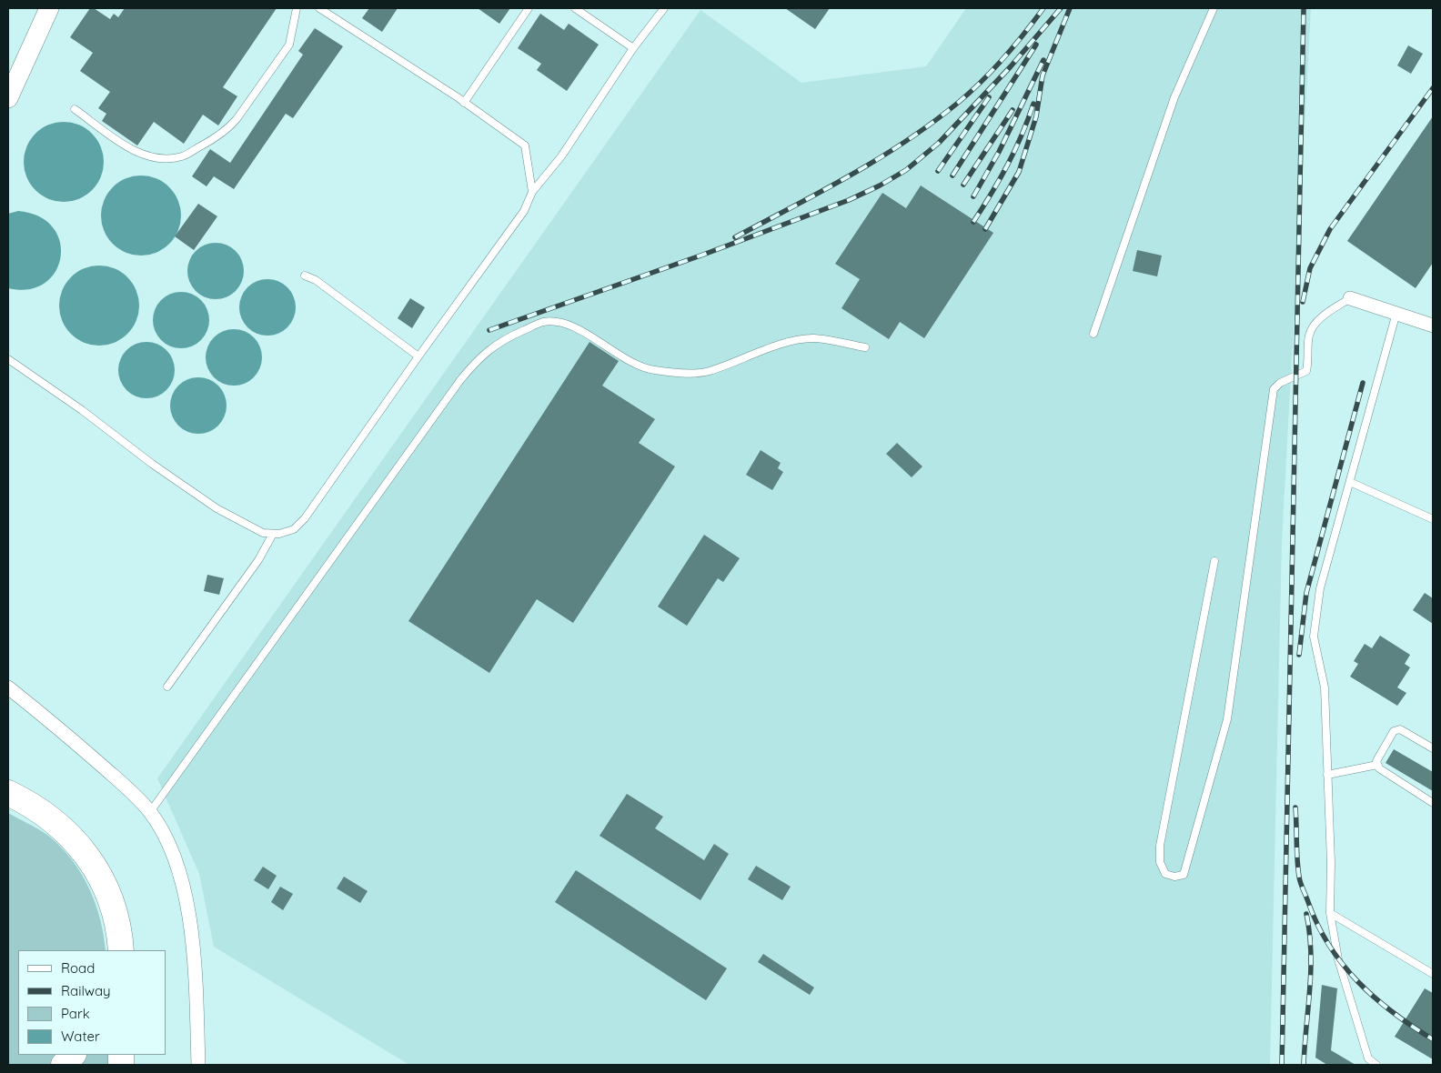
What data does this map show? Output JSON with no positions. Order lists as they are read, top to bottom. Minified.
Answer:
{"legend":["Road","Railway","Park","Water"]}
